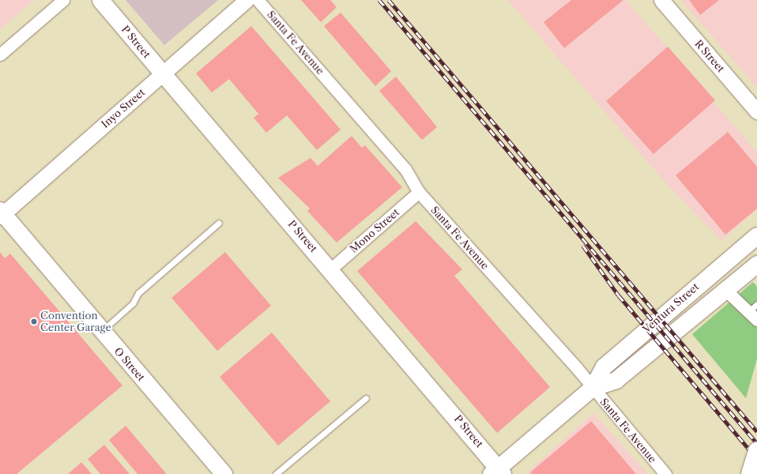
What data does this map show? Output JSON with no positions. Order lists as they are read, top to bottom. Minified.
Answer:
{"streets":{"main road":["P Street","Ventura Street","O Street"],"street":["Santa Fe Avenue","R Street","Inyo Street","Mono Street"]},"crossings":[["P Street","Inyo Street"],["P Street","Mono Street"],["P Street","Ventura Street"],["Santa Fe Avenue","Mono Street"],["Santa Fe Avenue","Ventura Street"],["Inyo Street","O Street"]],"places":["Convention Center Garage"]}
